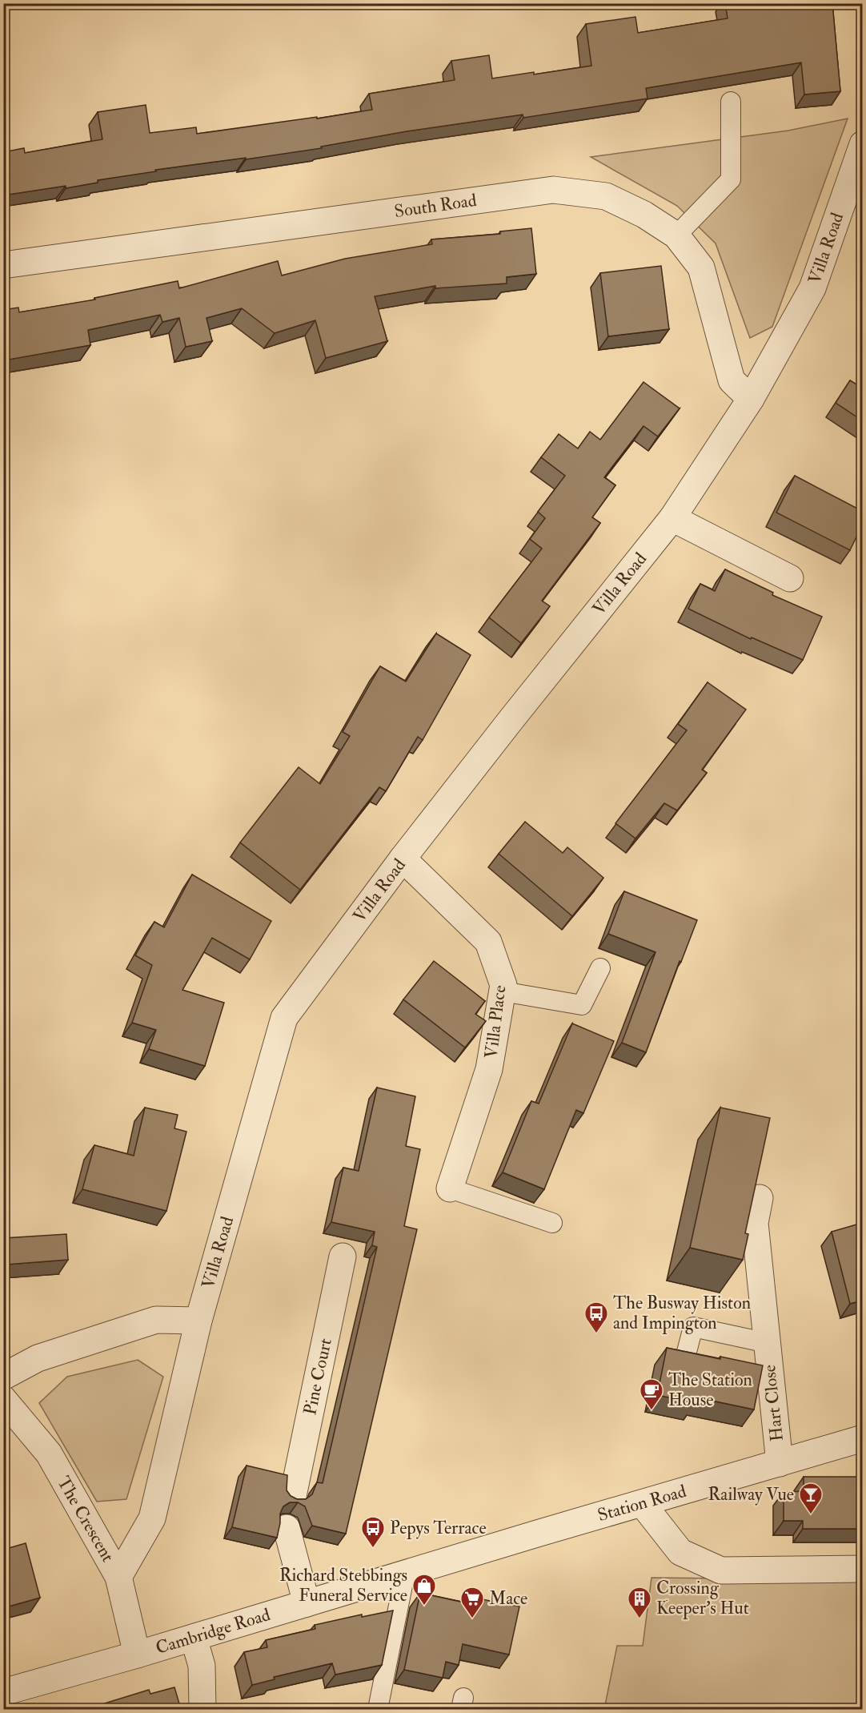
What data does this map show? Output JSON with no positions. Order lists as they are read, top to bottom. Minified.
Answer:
{"streets":{"street":["South Road","Villa Road","Villa Place","Pine Court","Hart Close","Station Road","The Crescent","Cambridge Road"]},"crossings":[["South Road","Villa Road"],["Villa Road","Villa Place"],["Villa Road","The Crescent"],["Hart Close","Station Road"],["Station Road","Cambridge Road"],["The Crescent","Cambridge Road"]],"places":{"bus stop":["The Busway Histon and Impington","Pepys Terrace"],"cafe":["The Station House"],"bar":["Railway Vue"],"shop":["Richard Stebbings Funeral Service"],"supermarket":["Mace"],"building":["Crossing Keeper's Hut"]}}
